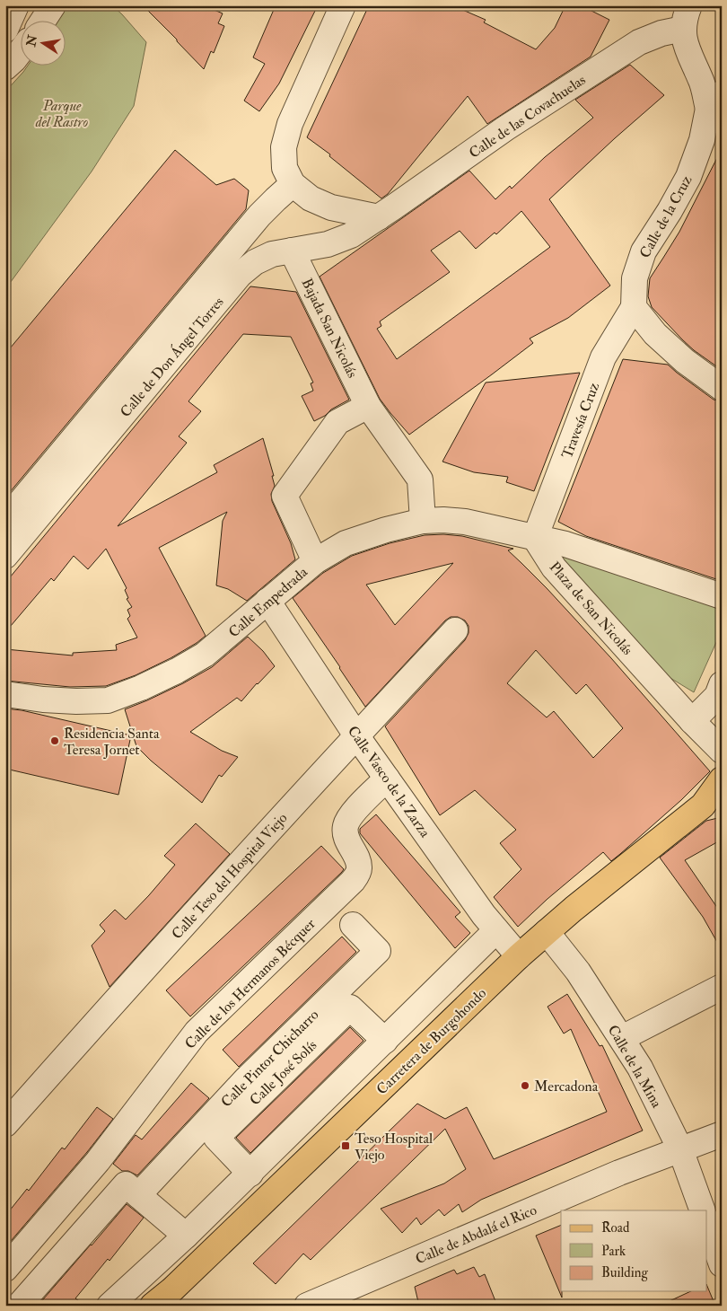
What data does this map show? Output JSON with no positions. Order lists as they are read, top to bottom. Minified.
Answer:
{"streets":{"main road":["Carretera de Burgohondo"],"street":["Calle de las Covachuelas","Calle de la Cruz","Bajada San Nicolás","Calle de Don Ángel Torres","Travesía Cruz","Calle Empedrada","Plaza de San Nicolás","Calle Vasco de la Zarza","Calle Teso del Hospital Viejo","Calle de los Hermanos Bécquer","Calle Pintor Chicharro","Calle de la Mina","Calle José Solís","Calle de Abdalá el Rico"]},"crossings":[["Calle de las Covachuelas","Calle de la Cruz"],["Calle de las Covachuelas","Calle de Don Ángel Torres"],["Calle de la Cruz","Travesía Cruz"],["Bajada San Nicolás","Calle de Don Ángel Torres"],["Bajada San Nicolás","Calle Empedrada"],["Travesía Cruz","Calle Empedrada"],["Travesía Cruz","Plaza de San Nicolás"],["Calle Empedrada","Plaza de San Nicolás"],["Calle Empedrada","Calle Vasco de la Zarza"],["Calle Vasco de la Zarza","Calle Teso del Hospital Viejo"],["Calle Vasco de la Zarza","Calle de los Hermanos Bécquer"],["Calle Vasco de la Zarza","Carretera de Burgohondo"],["Carretera de Burgohondo","Calle de la Mina"],["Calle de la Mina","Calle de Abdalá el Rico"]],"parks":["Parque del Rastro"],"places":{"other":["Residencia Santa Teresa Jornet","Mercadona"],"transit":["Teso Hospital Viejo"]},"legend":["Road","Park","Building"],"north":"left"}
